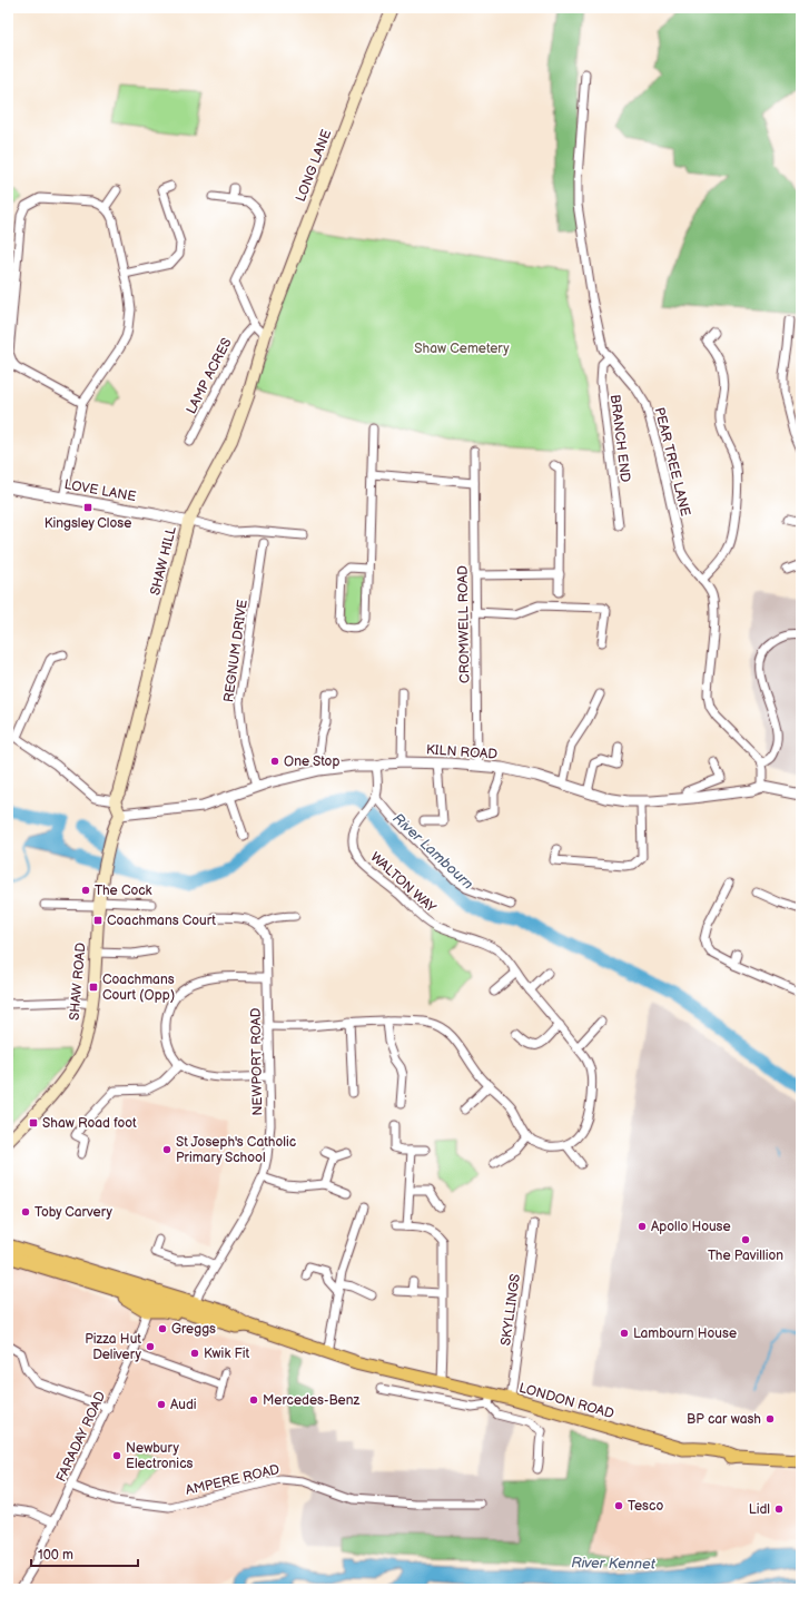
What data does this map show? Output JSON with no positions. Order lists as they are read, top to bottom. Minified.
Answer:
{"streets":{"main road":["LONG LANE","SHAW HILL","SHAW ROAD","LONDON ROAD"],"street":["LAMP ACRES","BRANCH END","PEAR TREE LANE","LOVE LANE","CROMWELL ROAD","REGNUM DRIVE","KILN ROAD","WALTON WAY","NEWPORT ROAD","SKYLLINGS","FARADAY ROAD","AMPERE ROAD"]},"crossings":[["LONG LANE","SHAW HILL"],["BRANCH END","PEAR TREE LANE"],["LOVE LANE","SHAW HILL"],["CROMWELL ROAD","KILN ROAD"],["REGNUM DRIVE","KILN ROAD"],["KILN ROAD","SHAW ROAD"],["NEWPORT ROAD","LONDON ROAD"],["SKYLLINGS","LONDON ROAD"],["LONDON ROAD","FARADAY ROAD"],["FARADAY ROAD","AMPERE ROAD"]],"water":["River Lambourn","River Kennet"],"parks":["Shaw Cemetery"],"places":{"transit":["Kingsley Close","Coachmans Court","Coachmans Court (Opp)","Shaw Road foot"],"other":["One Stop","The Cock","St Joseph's Catholic Primary School","Toby Carvery","Apollo House","The Pavillion","Greggs","Lambourn House","Pizza Hut Delivery","Kwik Fit","Mercedes-Benz","Audi","BP car wash","Newbury Electronics","Tesco","Lidl"]},"scale_bar":"100 m"}
